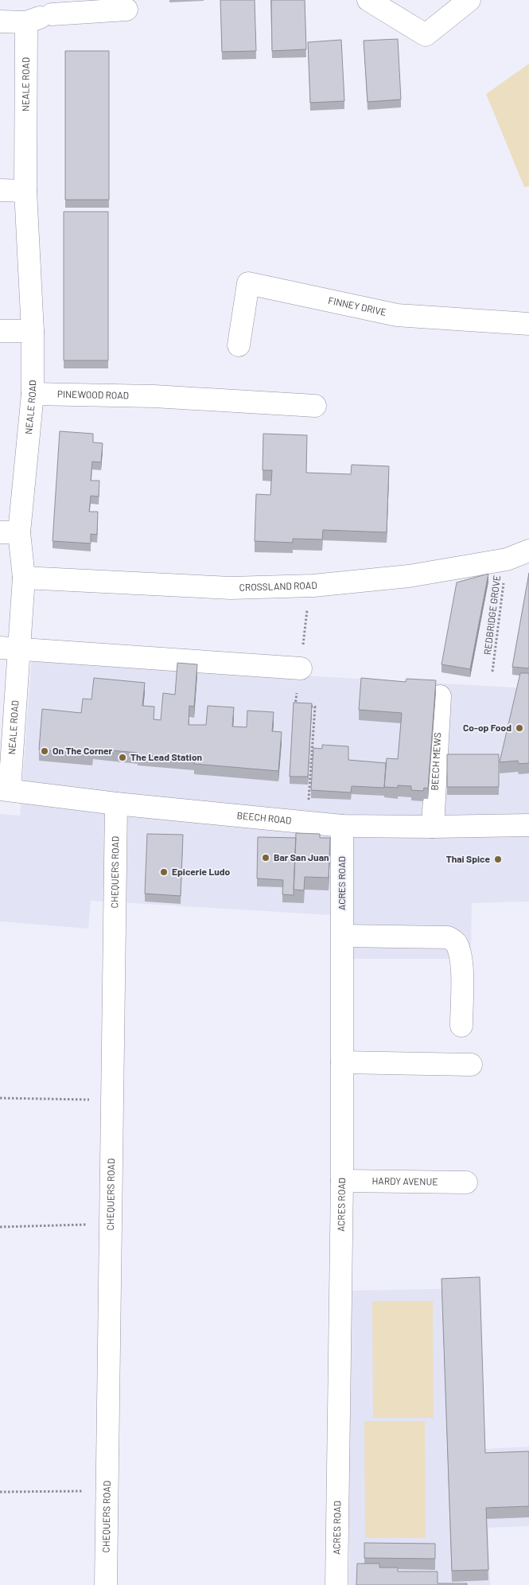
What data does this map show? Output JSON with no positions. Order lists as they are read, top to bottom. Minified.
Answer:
{"streets":{"street":["NEALE ROAD","FINNEY DRIVE","PINEWOOD ROAD","CROSSLAND ROAD","BEECH MEWS","BEECH ROAD","CHEQUERS ROAD","ACRES ROAD","HARDY AVENUE"],"path":["REDBRIDGE GROVE"]},"crossings":[["NEALE ROAD","PINEWOOD ROAD"],["NEALE ROAD","CROSSLAND ROAD"],["NEALE ROAD","BEECH ROAD"],["CROSSLAND ROAD","REDBRIDGE GROVE"],["BEECH MEWS","BEECH ROAD"],["BEECH ROAD","CHEQUERS ROAD"],["BEECH ROAD","ACRES ROAD"],["ACRES ROAD","HARDY AVENUE"]],"places":["Co-op Food","On The Corner","The Lead Station","Bar San Juan","Thai Spice","Epicerie Ludo"]}
